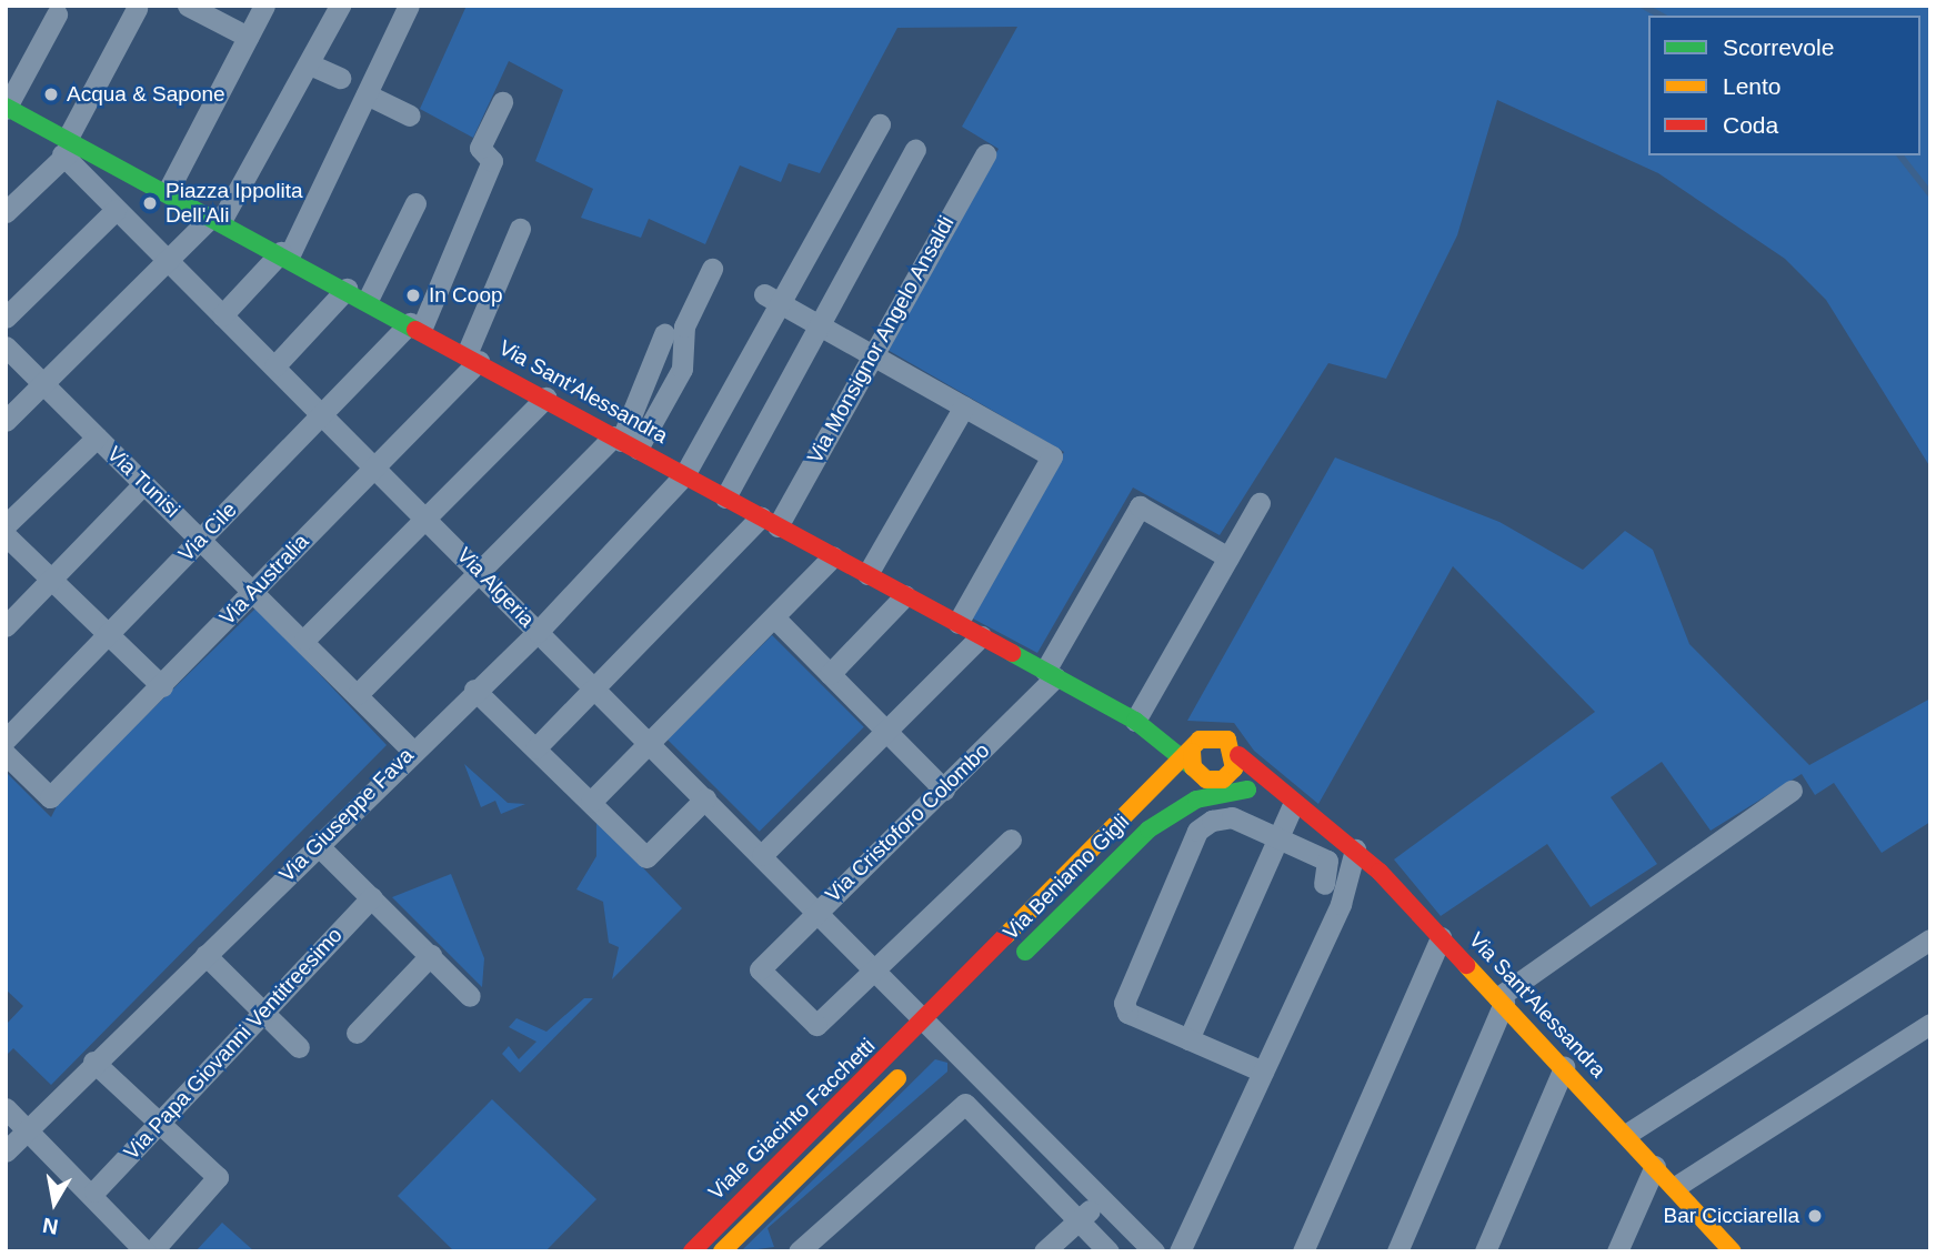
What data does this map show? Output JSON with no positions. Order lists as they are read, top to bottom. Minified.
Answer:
{"streets":{"street":["Via Monsignor Angelo Ansaldi","Via Sant'Alessandra","Via Tunisi","Via Cile","Via Australia","Via Algeria","Via Giuseppe Fava","Via Cristoforo Colombo","Via Beniamo Gigli","Via Papa Giovanni Ventitreesimo","Viale Giacinto Facchetti"]},"crossings":[["Via Monsignor Angelo Ansaldi","Via Sant'Alessandra"],["Via Sant'Alessandra","Via Cile"],["Via Sant'Alessandra","Via Australia"],["Via Sant'Alessandra","Via Algeria"],["Via Sant'Alessandra","Via Giuseppe Fava"],["Via Sant'Alessandra","Via Cristoforo Colombo"],["Via Tunisi","Via Cile"],["Via Tunisi","Via Australia"],["Via Tunisi","Via Giuseppe Fava"],["Via Cile","Via Algeria"],["Via Australia","Via Algeria"],["Via Algeria","Via Giuseppe Fava"],["Via Algeria","Via Cristoforo Colombo"],["Via Algeria","Via Beniamo Gigli"],["Via Algeria","Viale Giacinto Facchetti"],["Via Beniamo Gigli","Viale Giacinto Facchetti"]],"places":["Acqua & Sapone","Piazza Ippolita Dell'Ali","In Coop","Bar Cicciarella"],"legend":["Scorrevole","Lento","Coda"],"north":"bottom"}
